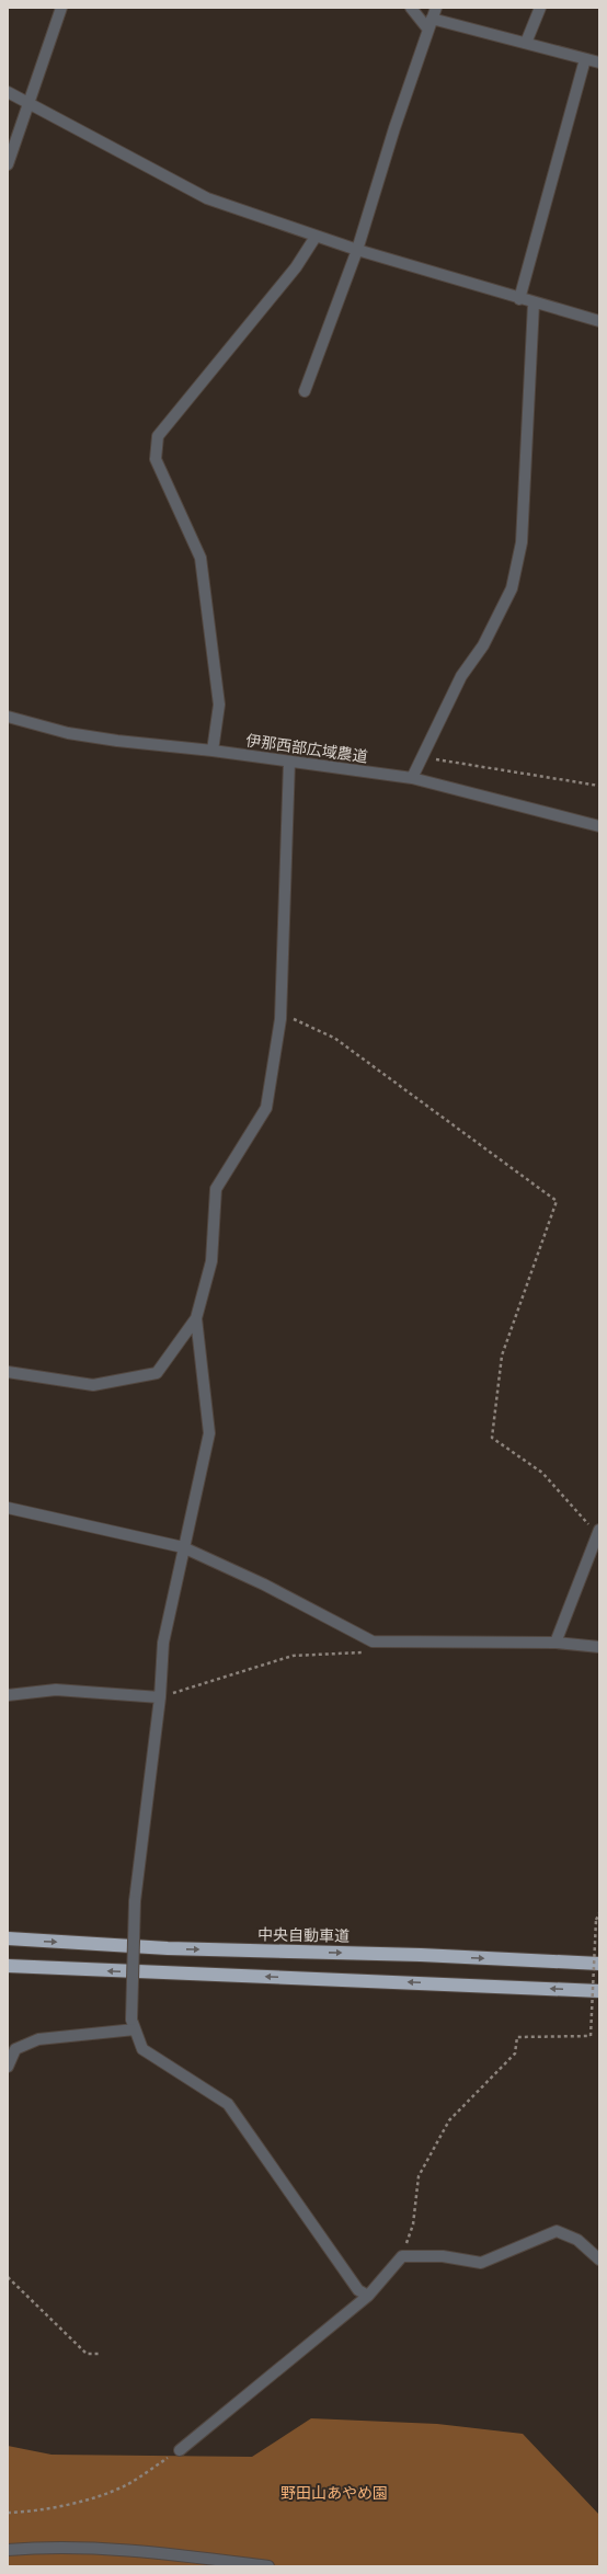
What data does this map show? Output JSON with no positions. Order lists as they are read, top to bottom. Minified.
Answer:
{"streets":{"highway":["中央自動車道"],"street":["伊那西部広域農道"]},"parks":["野田山あやめ園"]}
